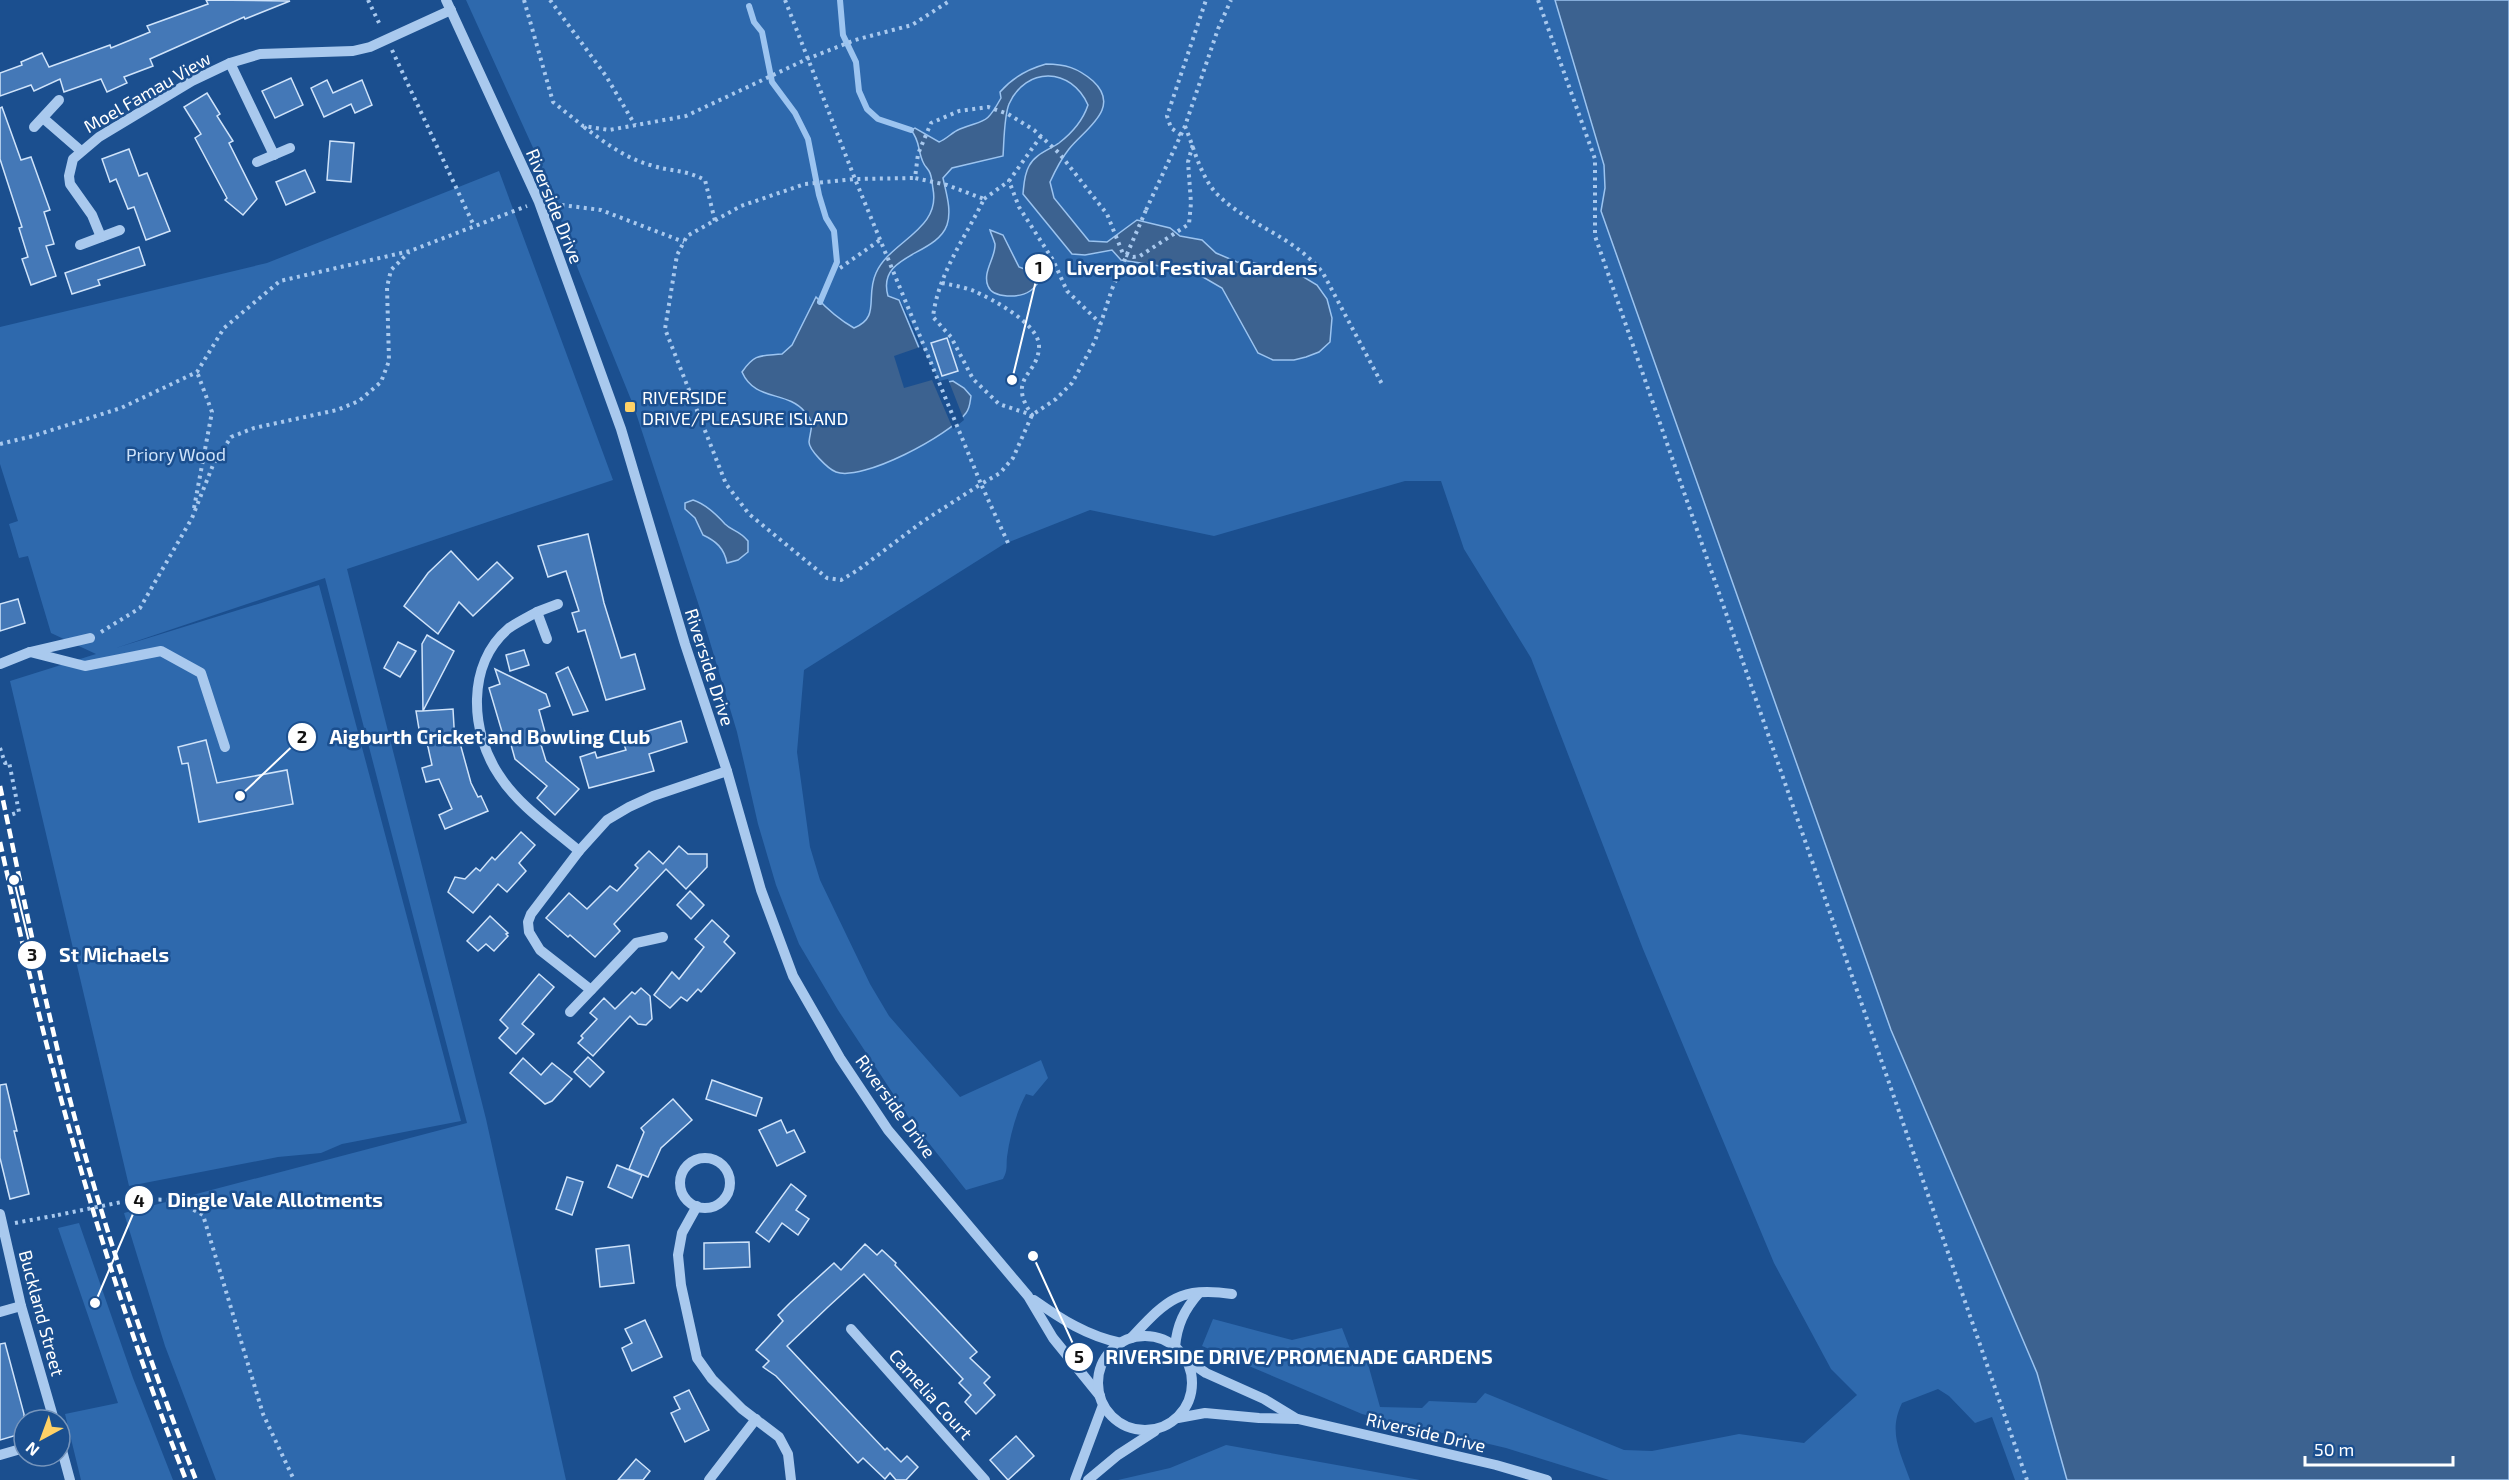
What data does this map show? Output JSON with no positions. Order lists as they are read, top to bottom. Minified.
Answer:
{"streets":{"street":["Moel Famau View","Riverside Drive","Buckland Street","Camelia Court"]},"crossings":[["Moel Famau View","Riverside Drive"]],"parks":["Priory Wood"],"places":{"other":["Liverpool Festival Gardens","Aigburth Cricket and Bowling Club","St Michaels","RIVERSIDE DRIVE/PROMENADE GARDENS","Dingle Vale Allotments"],"transit":["RIVERSIDE DRIVE/PLEASURE ISLAND"]},"scale_bar":"50 m","north":"bottom left"}
